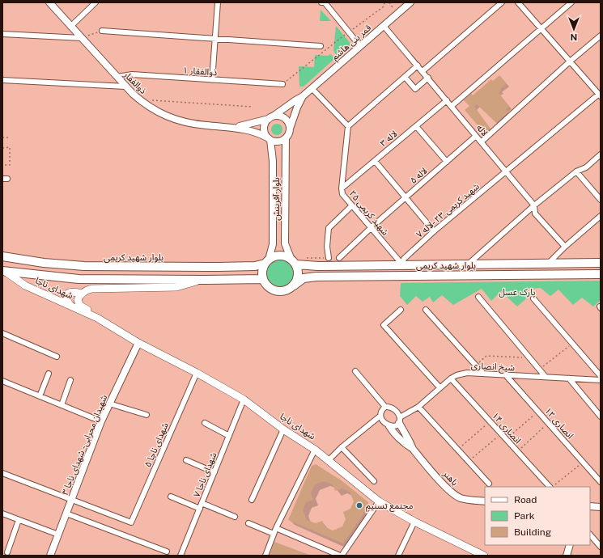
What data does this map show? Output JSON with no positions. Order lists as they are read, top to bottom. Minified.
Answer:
{"streets":{"main road":["بلوار شهید کریمی","شهدای ناجا"],"street":["قمر بنی هاشم","ذوالفقار ۱","ذوالفقار","لاله","لاله ۳","لاله ۵","بلوار آفرینش","شهید کریمی ۲۳ -لاله ۷","شهید کریمی ۲۵","شیخ انصاری","انصاری ۱۲","انصاری ۱۴","شهیدان محرابی - شهدای ناجا ۳","شهدای ناجا ۵","شهدای ناجا ۷","باهنر"]},"crossings":[["قمر بنی هاشم","لاله"],["ذوالفقار ۱","ذوالفقار"],["لاله","لاله ۳"],["لاله","لاله ۵"],["لاله","شهید کریمی ۲۳ -لاله ۷"],["لاله ۳","شهید کریمی ۲۵"],["لاله ۵","شهید کریمی ۲۵"],["بلوار آفرینش","بلوار شهید کریمی"],["شهید کریمی ۲۳ -لاله ۷","شهید کریمی ۲۵"],["شهید کریمی ۲۳ -لاله ۷","بلوار شهید کریمی"],["شهید کریمی ۲۵","بلوار شهید کریمی"],["شهدای ناجا","شهیدان محرابی - شهدای ناجا ۳"],["شهدای ناجا","شهدای ناجا ۵"],["شهدای ناجا","شهدای ناجا ۷"],["شیخ انصاری","انصاری ۱۲"],["شیخ انصاری","انصاری ۱۴"],["شیخ انصاری","باهنر"],["شهیدان محرابی - شهدای ناجا ۳","شهدای ناجا ۵"]],"parks":["پارک عسل"],"places":["مجتمع تسنیم"],"legend":["Road","Park","Building"],"north":"bottom"}
